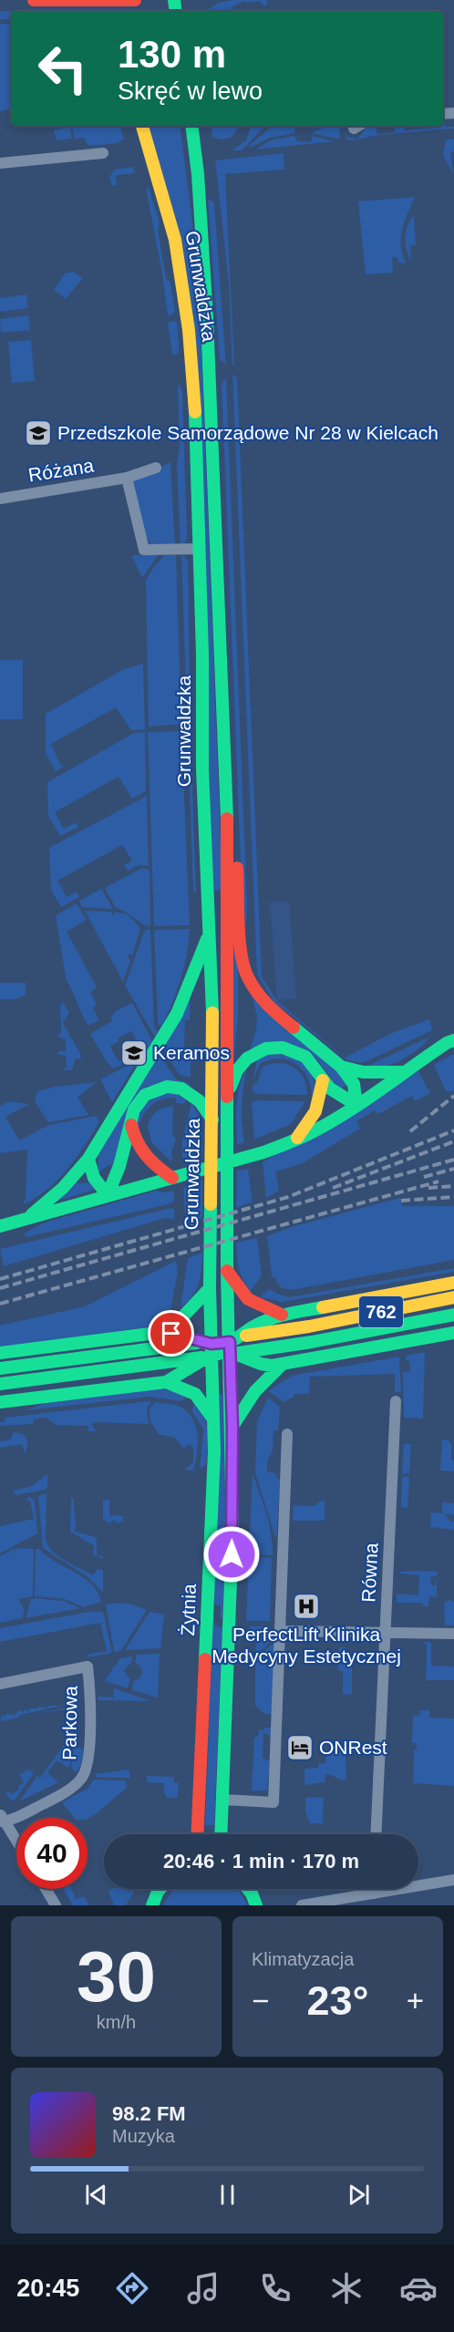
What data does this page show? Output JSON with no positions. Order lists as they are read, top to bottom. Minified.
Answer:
{"streets":{"main road":["Grunwaldzka","762","Żytnia"],"street":["Różana","Równa","Parkowa"]},"crossings":[["Grunwaldzka","Żytnia"]],"places":{"school or university":["Przedszkole Samorządowe Nr 28 w Kielcach","Keramos"],"hospital":["PerfectLift Klinika Medycyny Estetycznej"],"hotel":["ONRest"]},"page":{"turn":["130 m","Skręć w lewo"],"limit":"40","trip":"20:46 · 1 min · 170 m","tile":[["30","km/h"],"Klimatyzacja"],"heat":["−","23°","+"],"song":["98.2 FM","Muzyka"],"tabs":"20:45"}}
